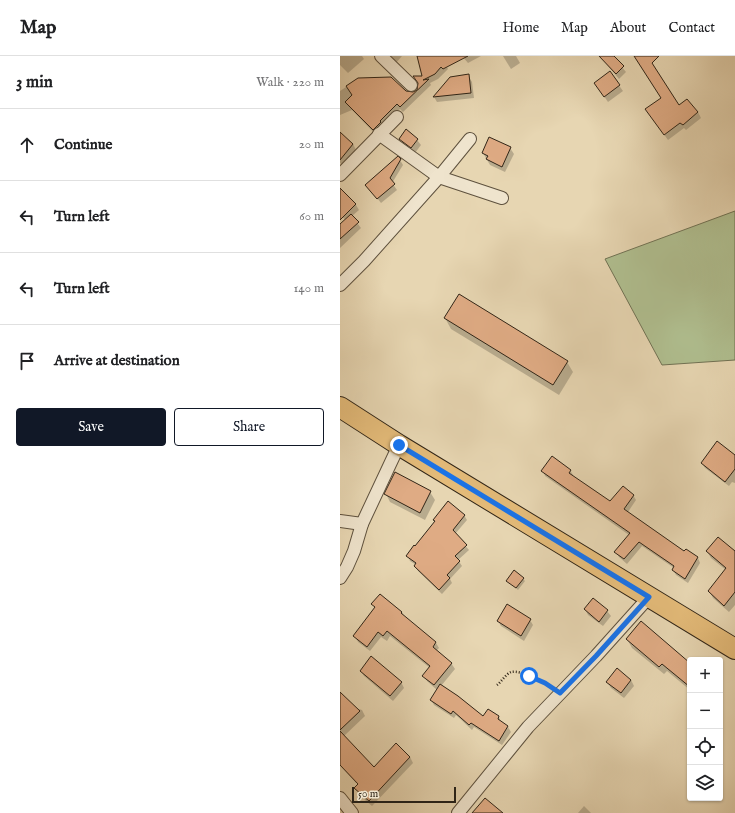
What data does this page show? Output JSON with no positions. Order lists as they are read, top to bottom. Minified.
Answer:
{"scale_bar":"50 m","page":{"header":"Map","nav":["Home","Map","About","Contact"],"heading":["3 min","Walk · 220 m"],"list":[["Continue","20 m"],["Turn left","60 m"],["Turn left","140 m"],"Arrive at destination"],"buttons":["Save","Share"],"map_buttons":["+","−"],"scale":"50 m"}}
